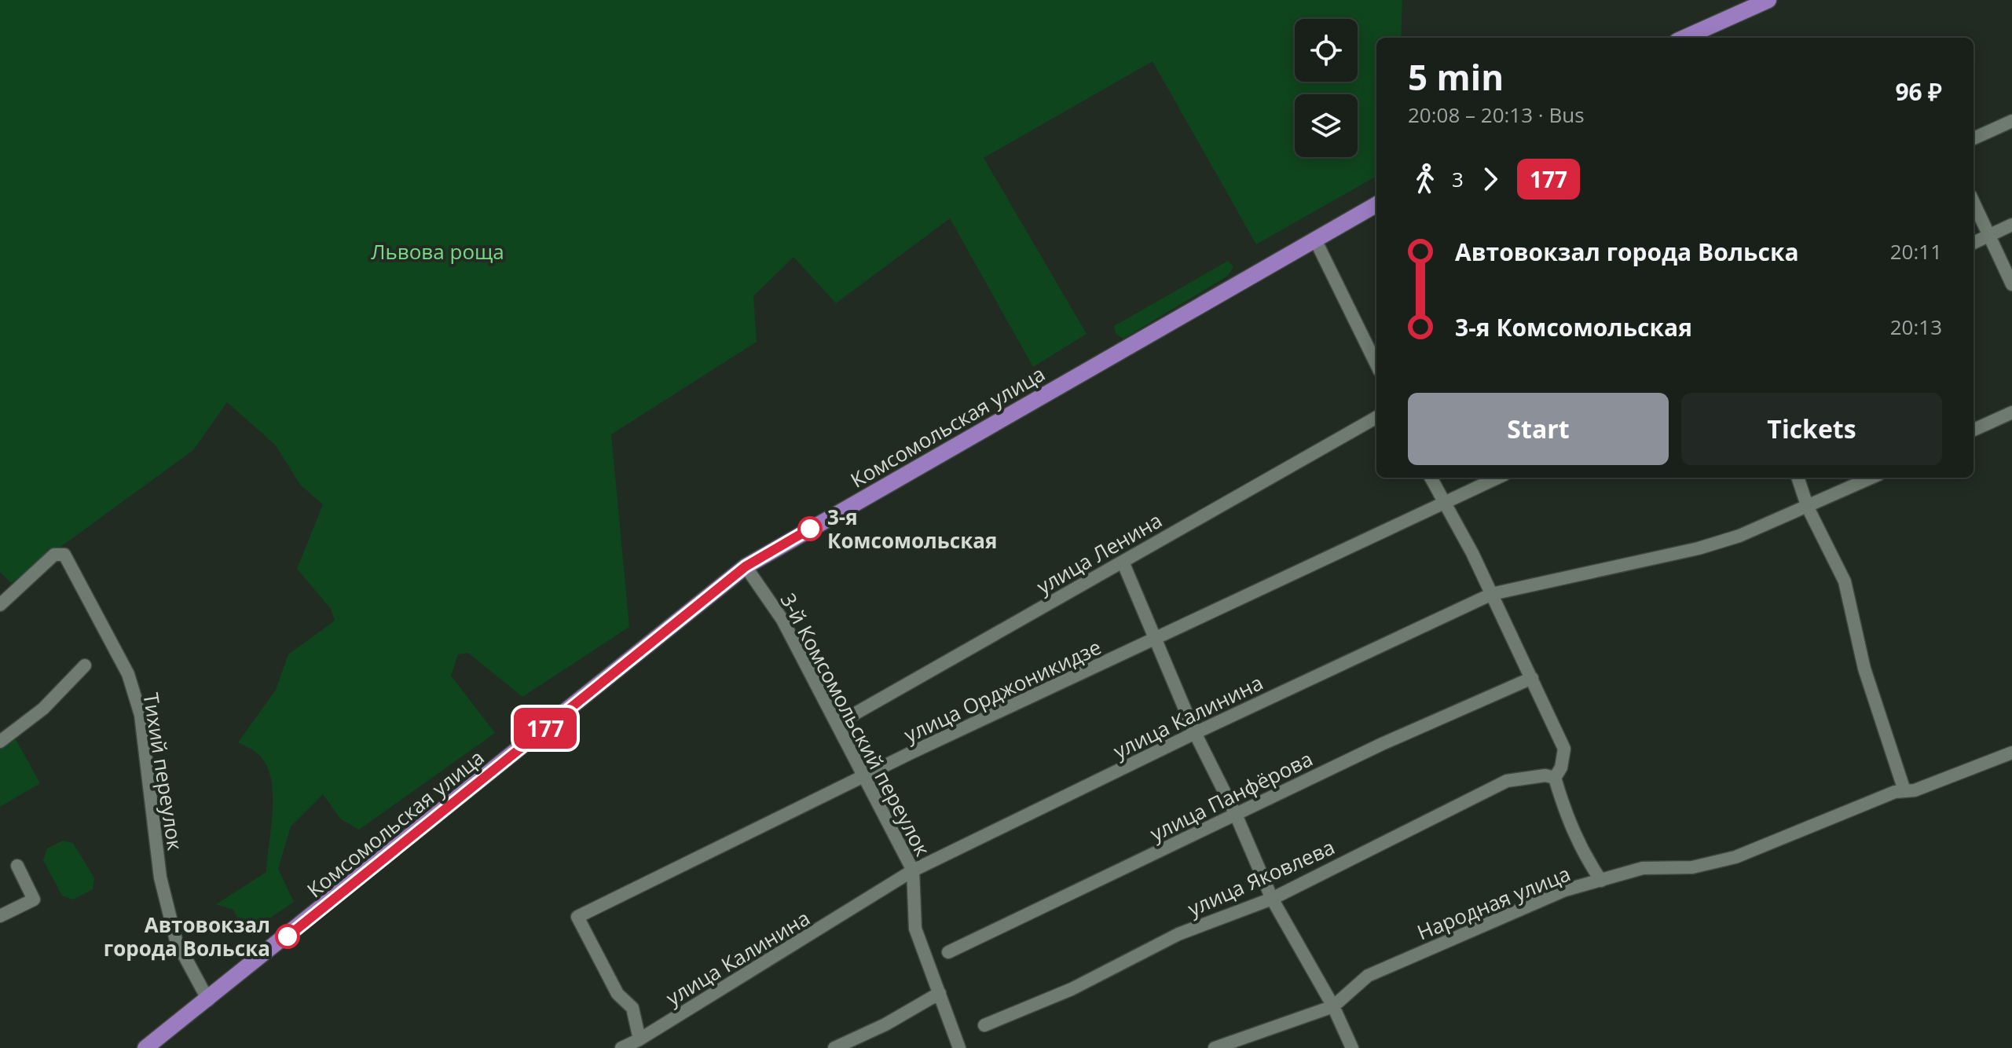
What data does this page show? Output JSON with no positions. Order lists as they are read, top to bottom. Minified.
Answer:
{"streets":{"main road":["Комсомольская улица"],"street":["улица Ленина","улица Орджоникидзе","улица Калинина","3-й Комсомольский переулок","Тихий переулок","улица Панфёрова","улица Яковлева","Народная улица"]},"crossings":[["Комсомольская улица","3-й Комсомольский переулок"],["Комсомольская улица","Тихий переулок"],["улица Ленина","3-й Комсомольский переулок"],["улица Орджоникидзе","улица Калинина"],["улица Орджоникидзе","3-й Комсомольский переулок"],["улица Калинина","3-й Комсомольский переулок"]],"parks":["Львова роща"],"places":["3-я Комсомольская","Автовокзал города Вольска"],"lines":["bus line 177"],"page":{"on_map":"177","heading":["5 min","20:08 – 20:13 · Bus","96 ₽"],"legs":["3","177"],"list":[{"name":"Автовокзал города Вольска","value":"20:11"},{"name":"3-я Комсомольская","value":"20:13"}],"buttons":["Start","Tickets"]}}
